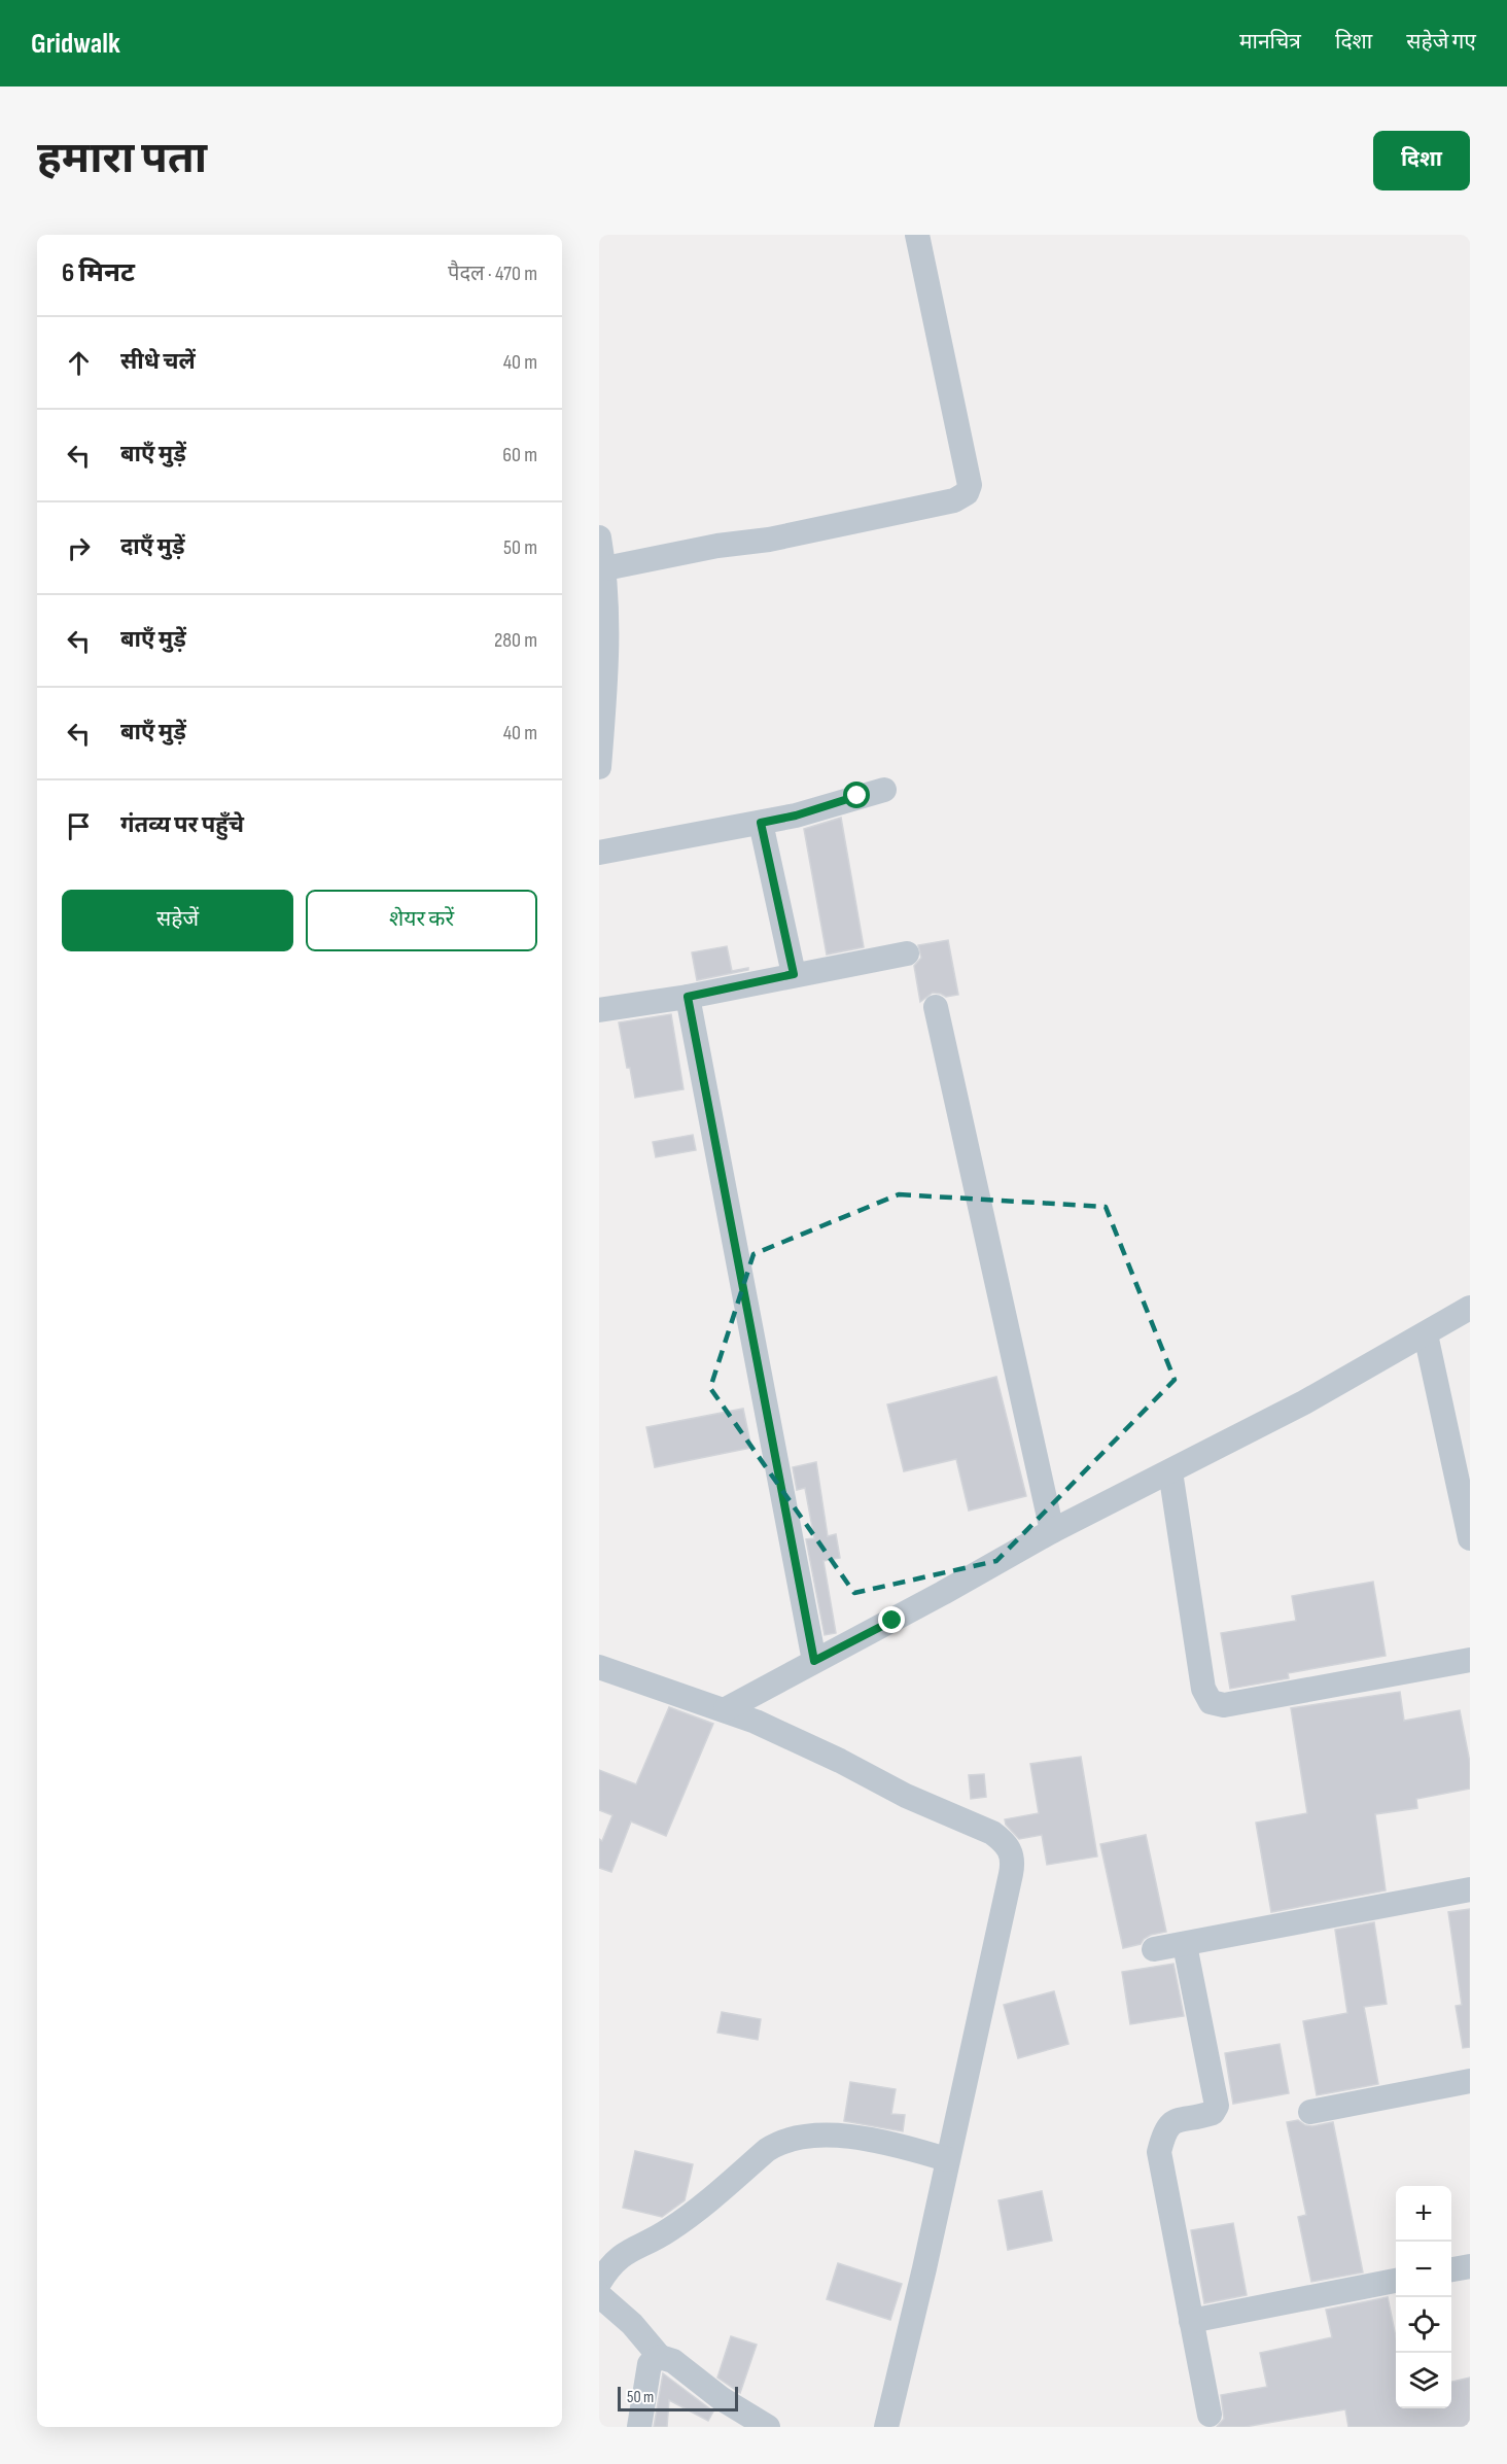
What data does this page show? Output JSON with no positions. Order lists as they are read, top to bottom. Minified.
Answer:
{"scale_bar":"50 m","page":{"header":"Gridwalk","nav":["मानचित्र","दिशा","सहेजे गए"],"buttons":["दिशा",["सहेजें","शेयर करें"]],"title":"हमारा पता","heading":["6 मिनट","पैदल · 470 m"],"list":[["सीधे चलें","40 m"],["बाएँ मुड़ें","60 m"],["दाएँ मुड़ें","50 m"],["बाएँ मुड़ें","280 m"],["बाएँ मुड़ें","40 m"],"गंतव्य पर पहुँचे"],"map_buttons":["+","−"],"scale":"50 m"}}
